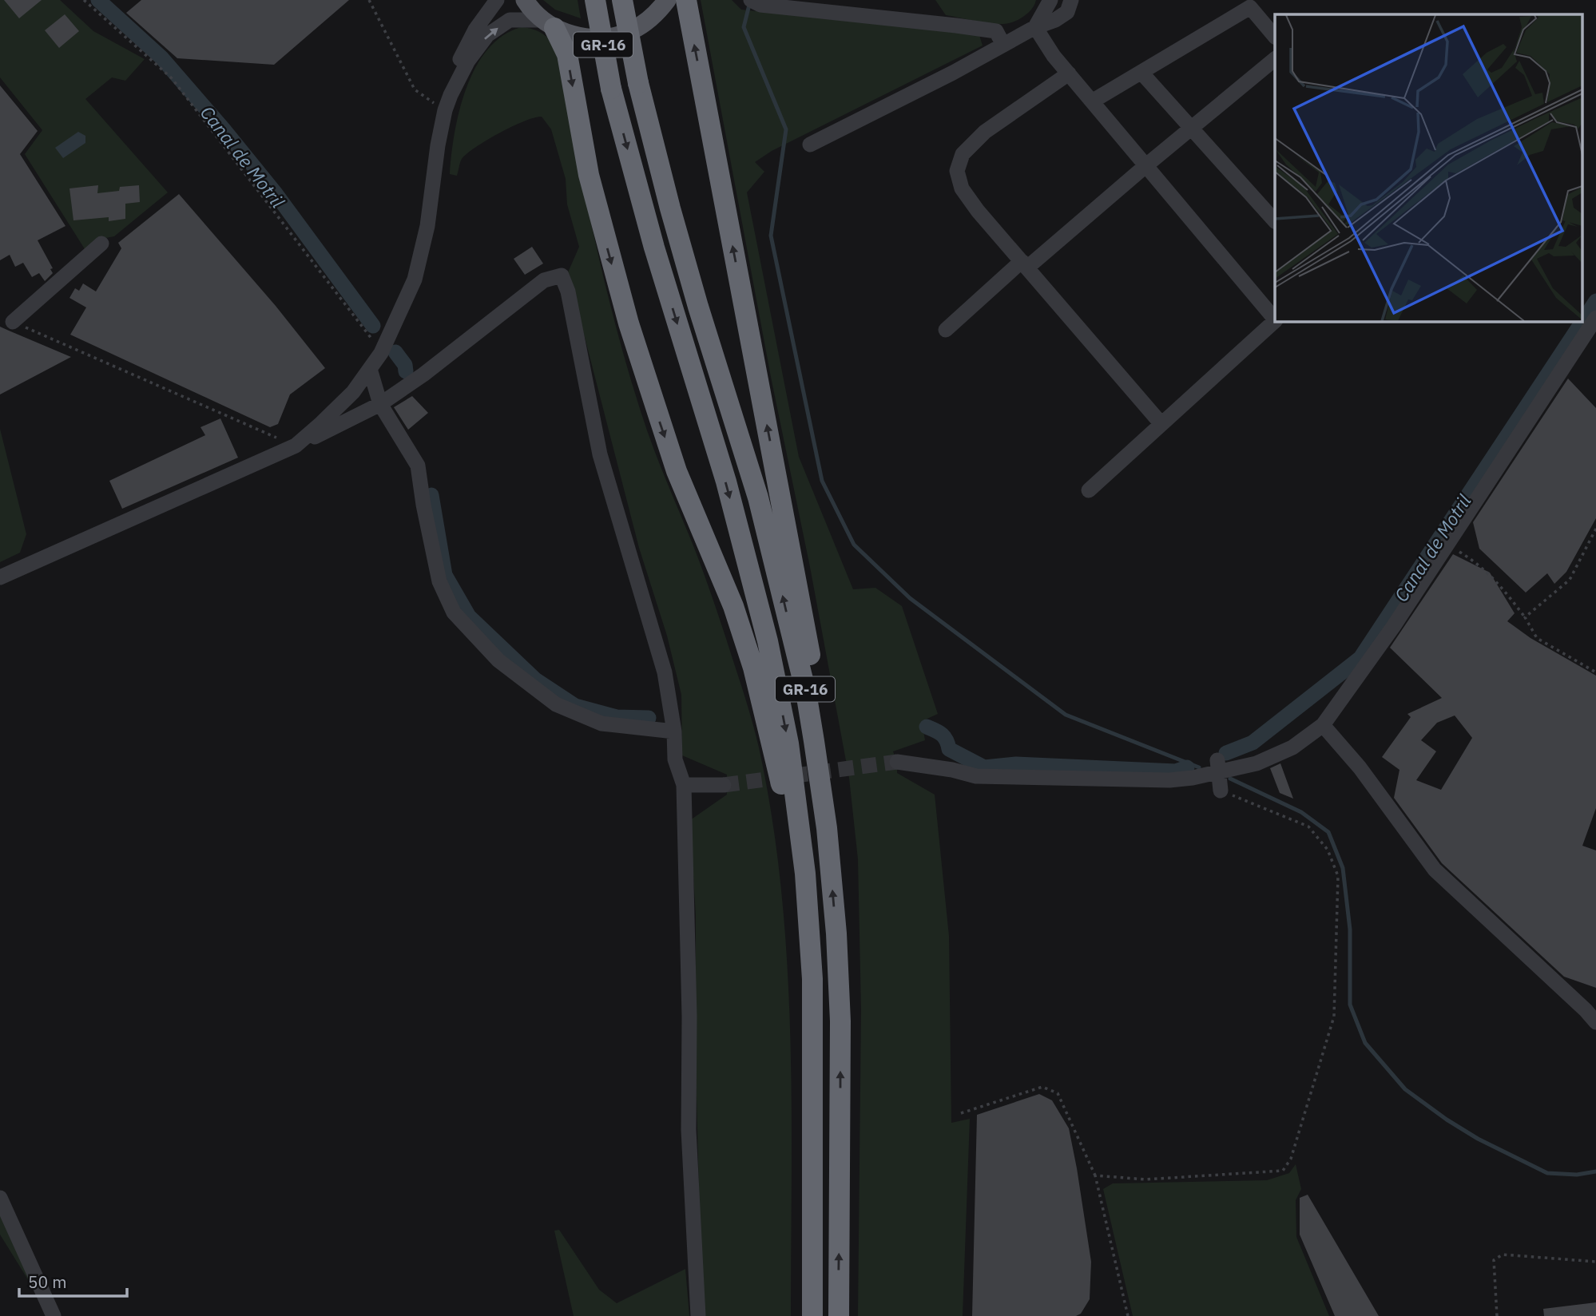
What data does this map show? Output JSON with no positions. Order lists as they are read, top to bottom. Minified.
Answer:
{"streets":{"highway":["GR-16"]},"water":["Canal de Motril"],"scale_bar":"50 m"}
